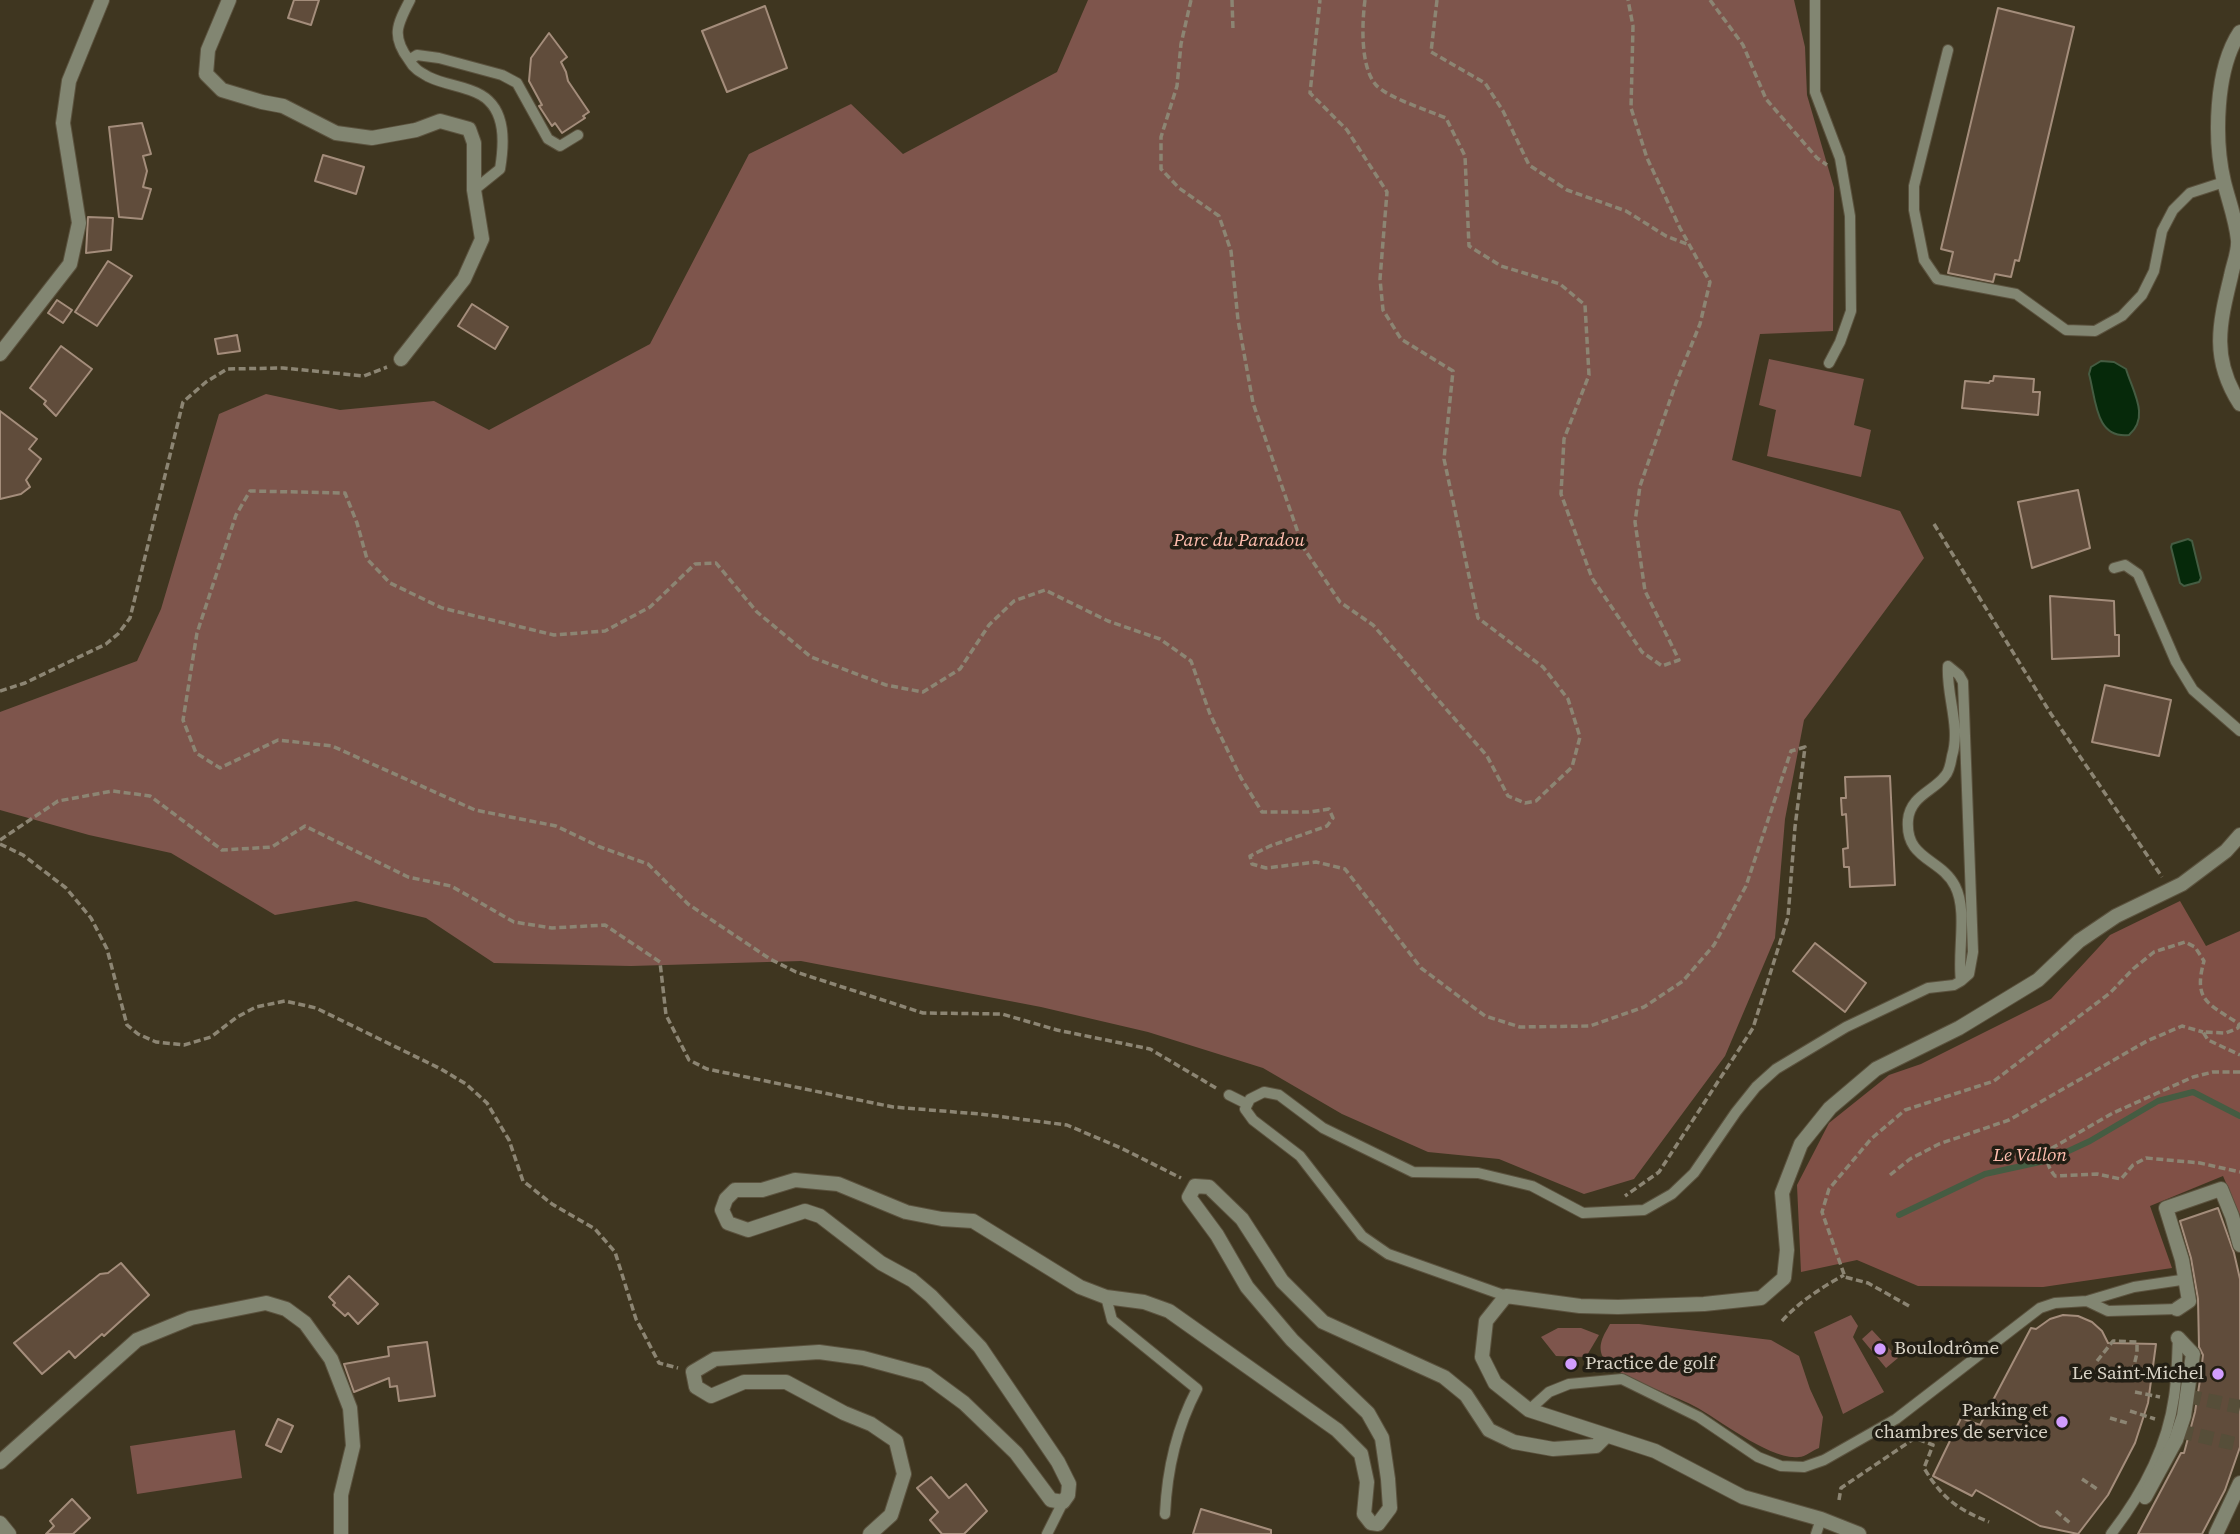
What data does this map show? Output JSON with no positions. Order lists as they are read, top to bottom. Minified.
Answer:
{"parks":["Parc du Paradou","Le Vallon"],"places":["Boulodrôme","Practice de golf","Le Saint-Michel","Parking et chambres de service"]}
